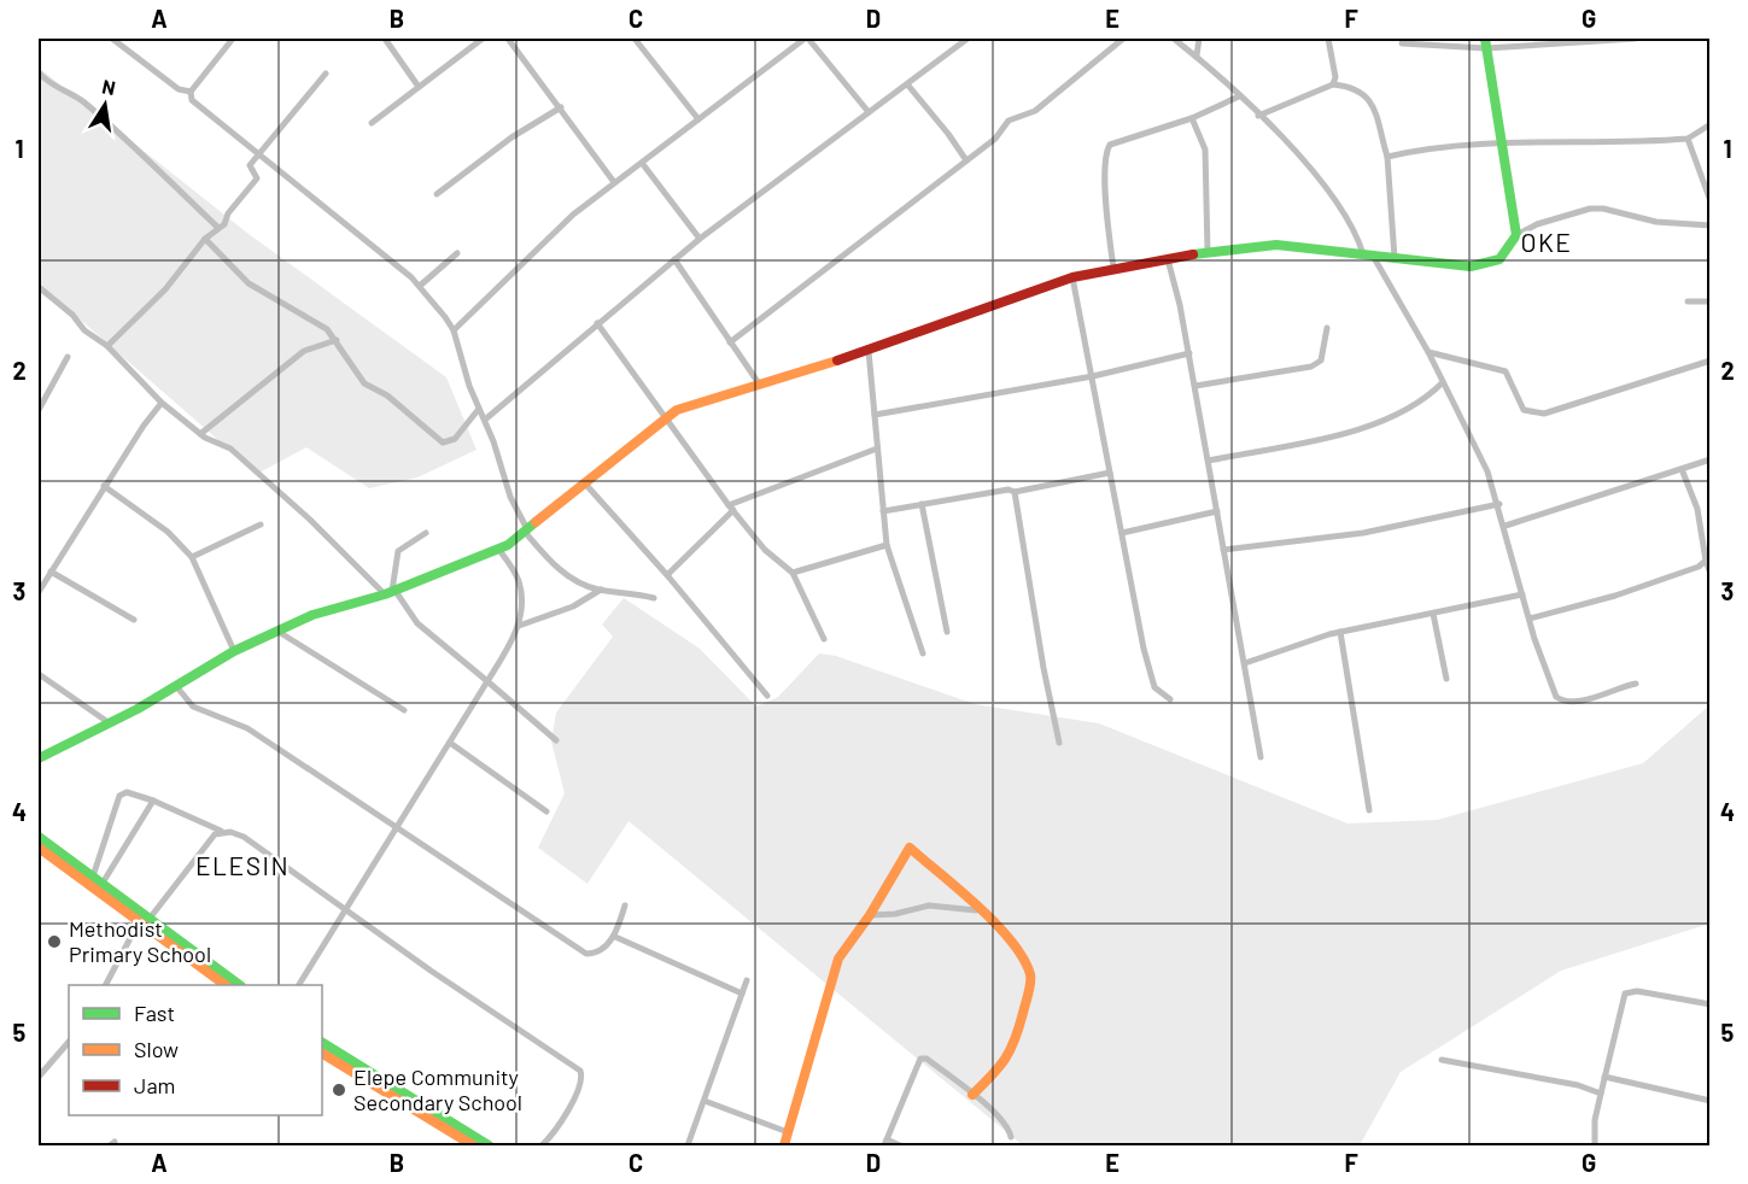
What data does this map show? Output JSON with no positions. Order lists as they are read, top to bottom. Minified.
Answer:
{"districts":["OKE","ELESIN"],"places":["Methodist Primary School","Elepe Community Secondary School"],"legend":["Fast","Slow","Jam"],"north":"top","grid":{"columns":["A","B","C","D","E","F","G"],"rows":["1","2","3","4","5"]}}
